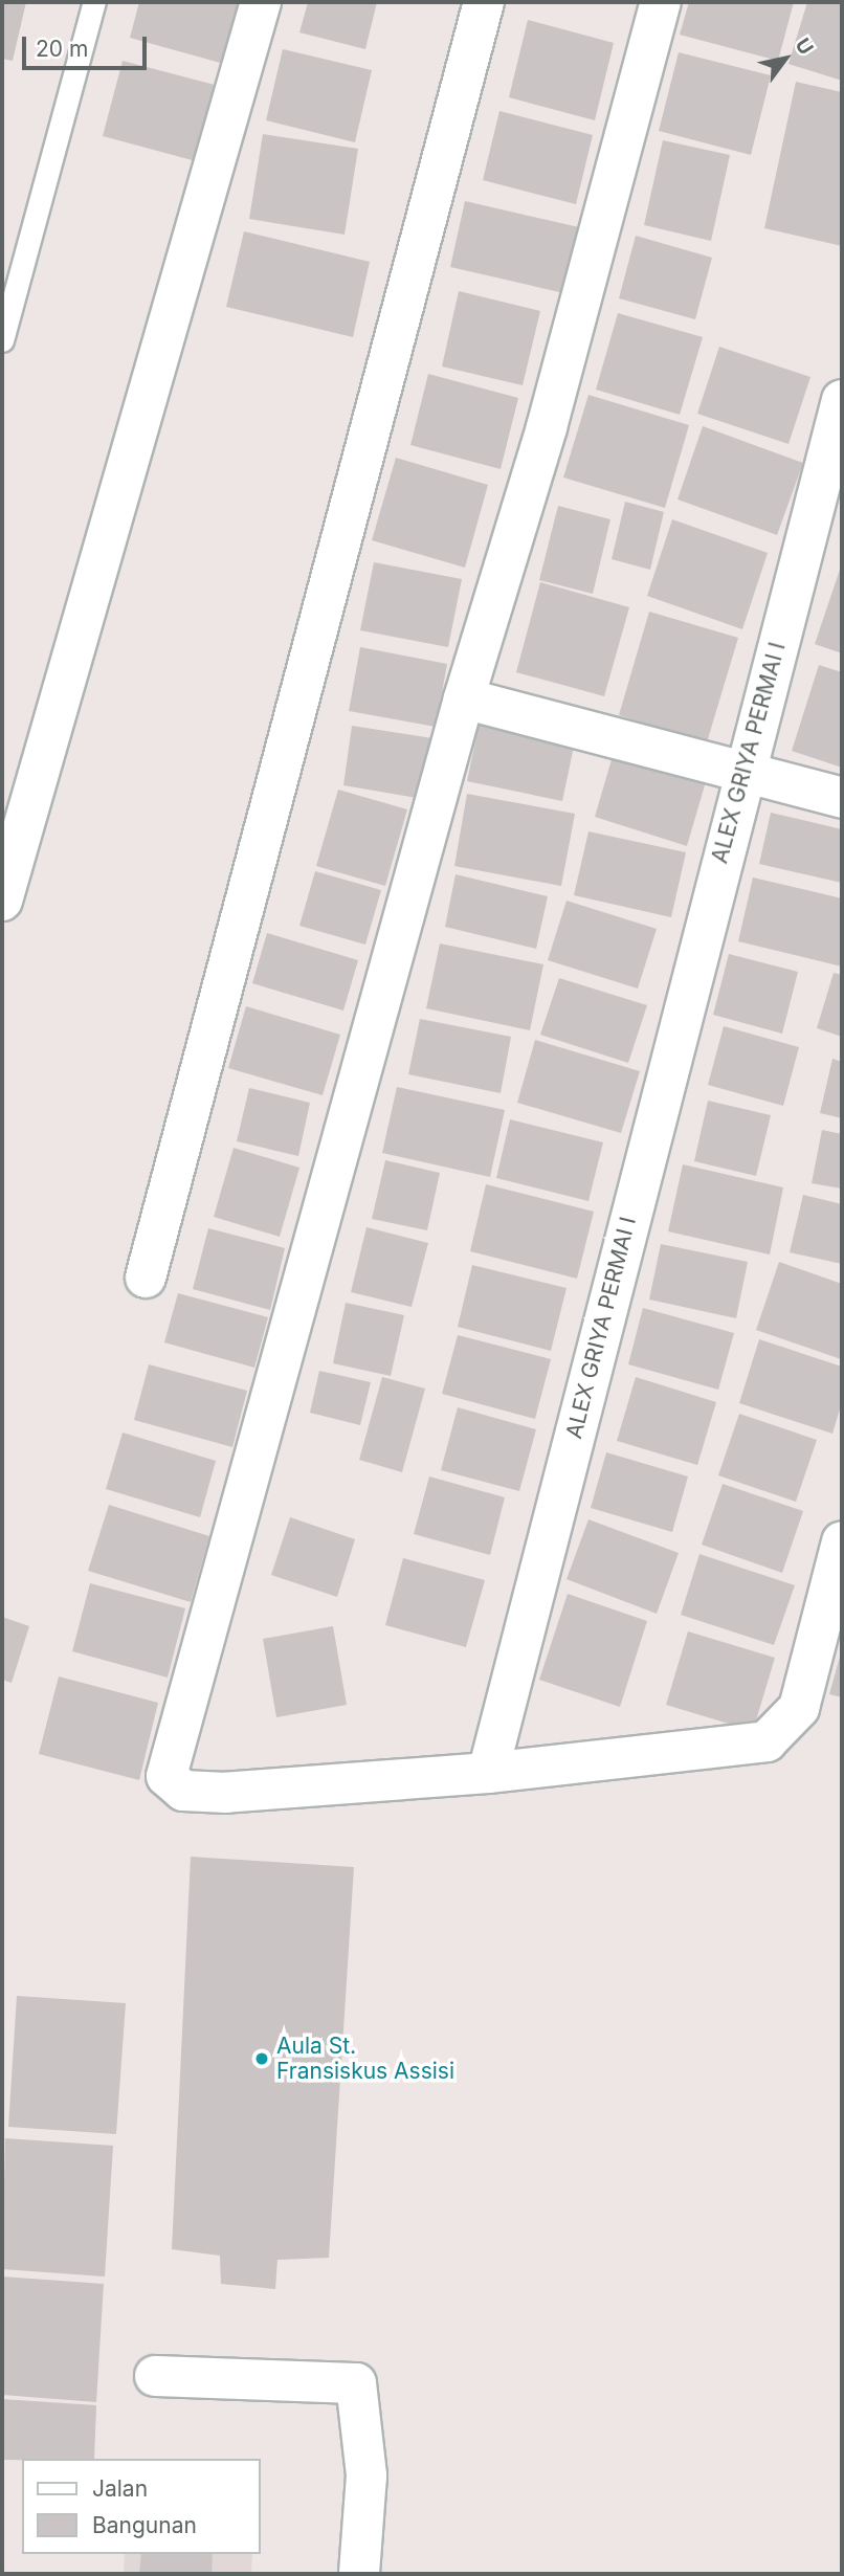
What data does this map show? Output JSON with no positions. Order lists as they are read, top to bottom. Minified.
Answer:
{"streets":{"street":["ALEX GRIYA PERMAI I"]},"places":["Aula St. Fransiskus Assisi"],"legend":["Jalan","Bangunan"],"scale_bar":"20 m","north":"top right"}
